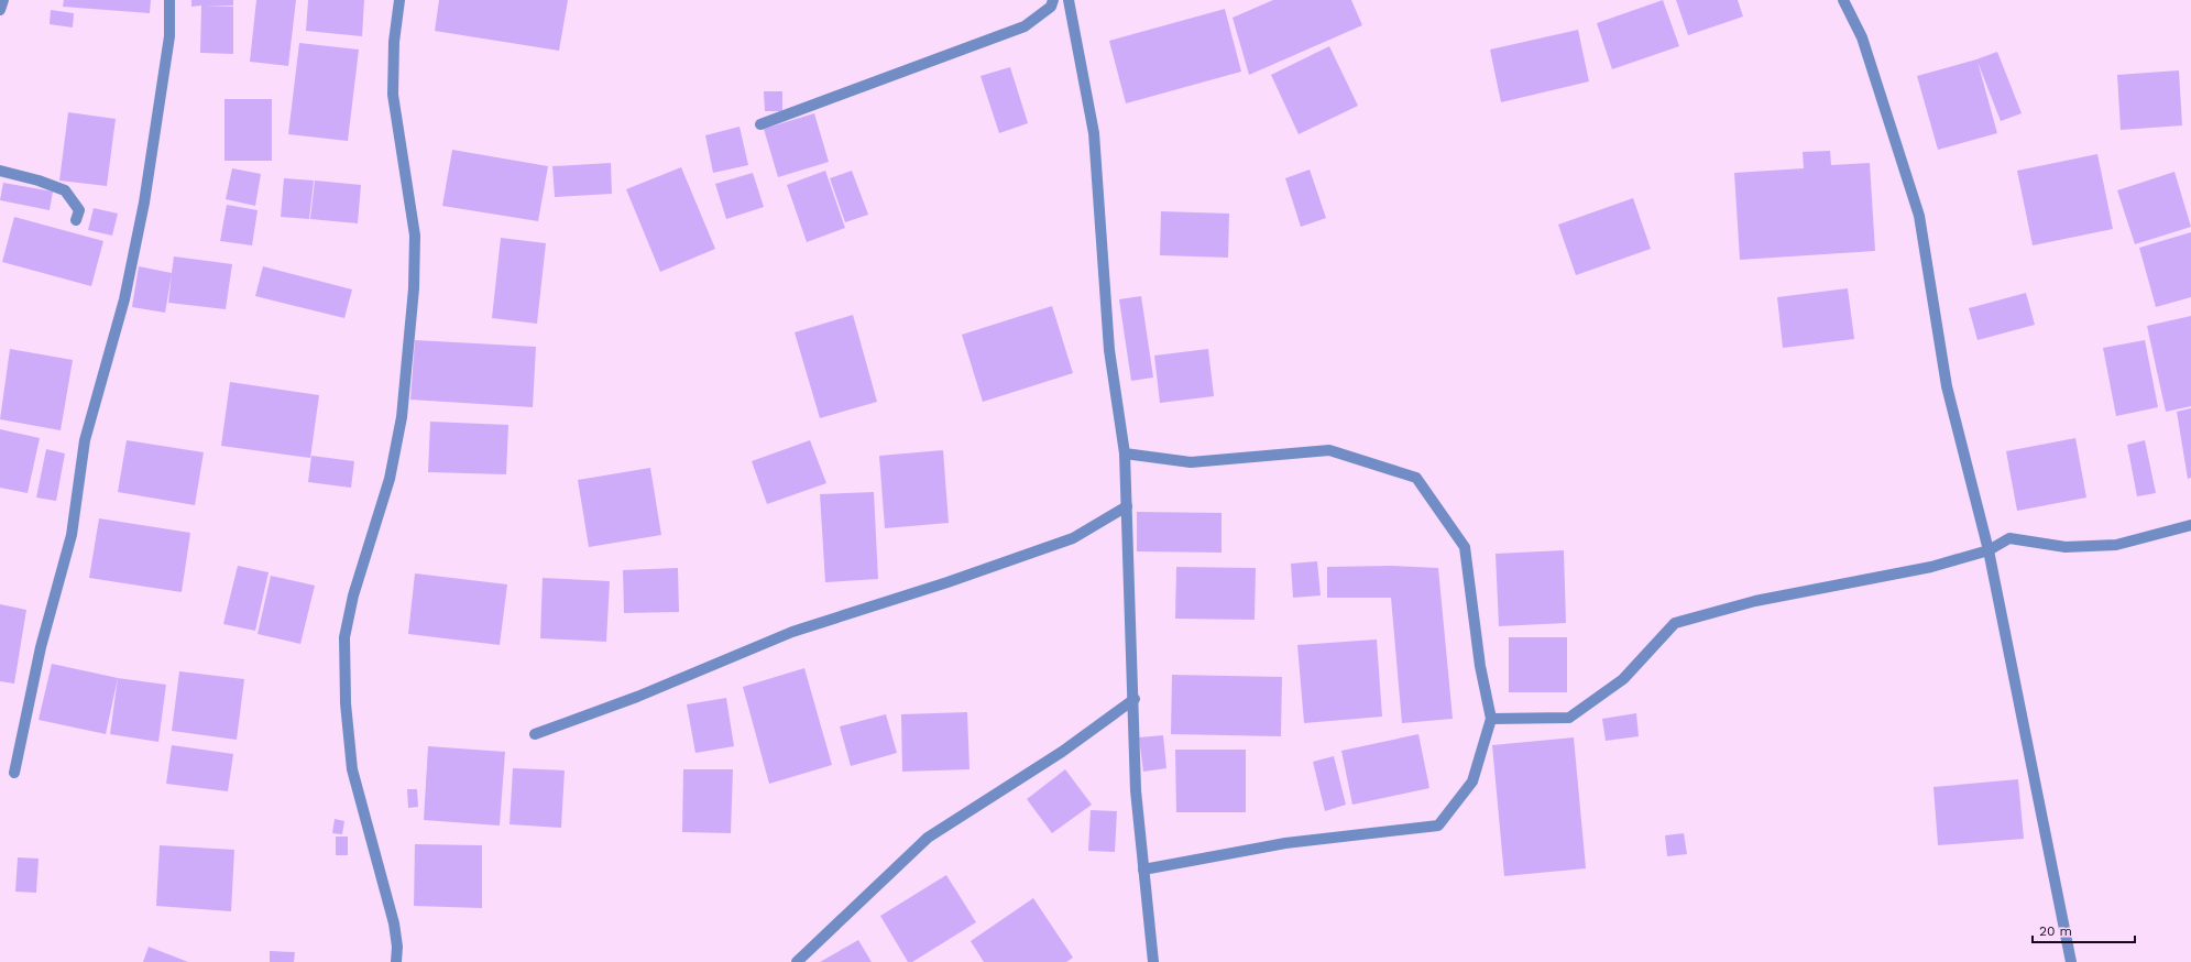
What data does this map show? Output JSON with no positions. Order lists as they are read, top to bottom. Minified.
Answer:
{"scale_bar":"20 m"}
